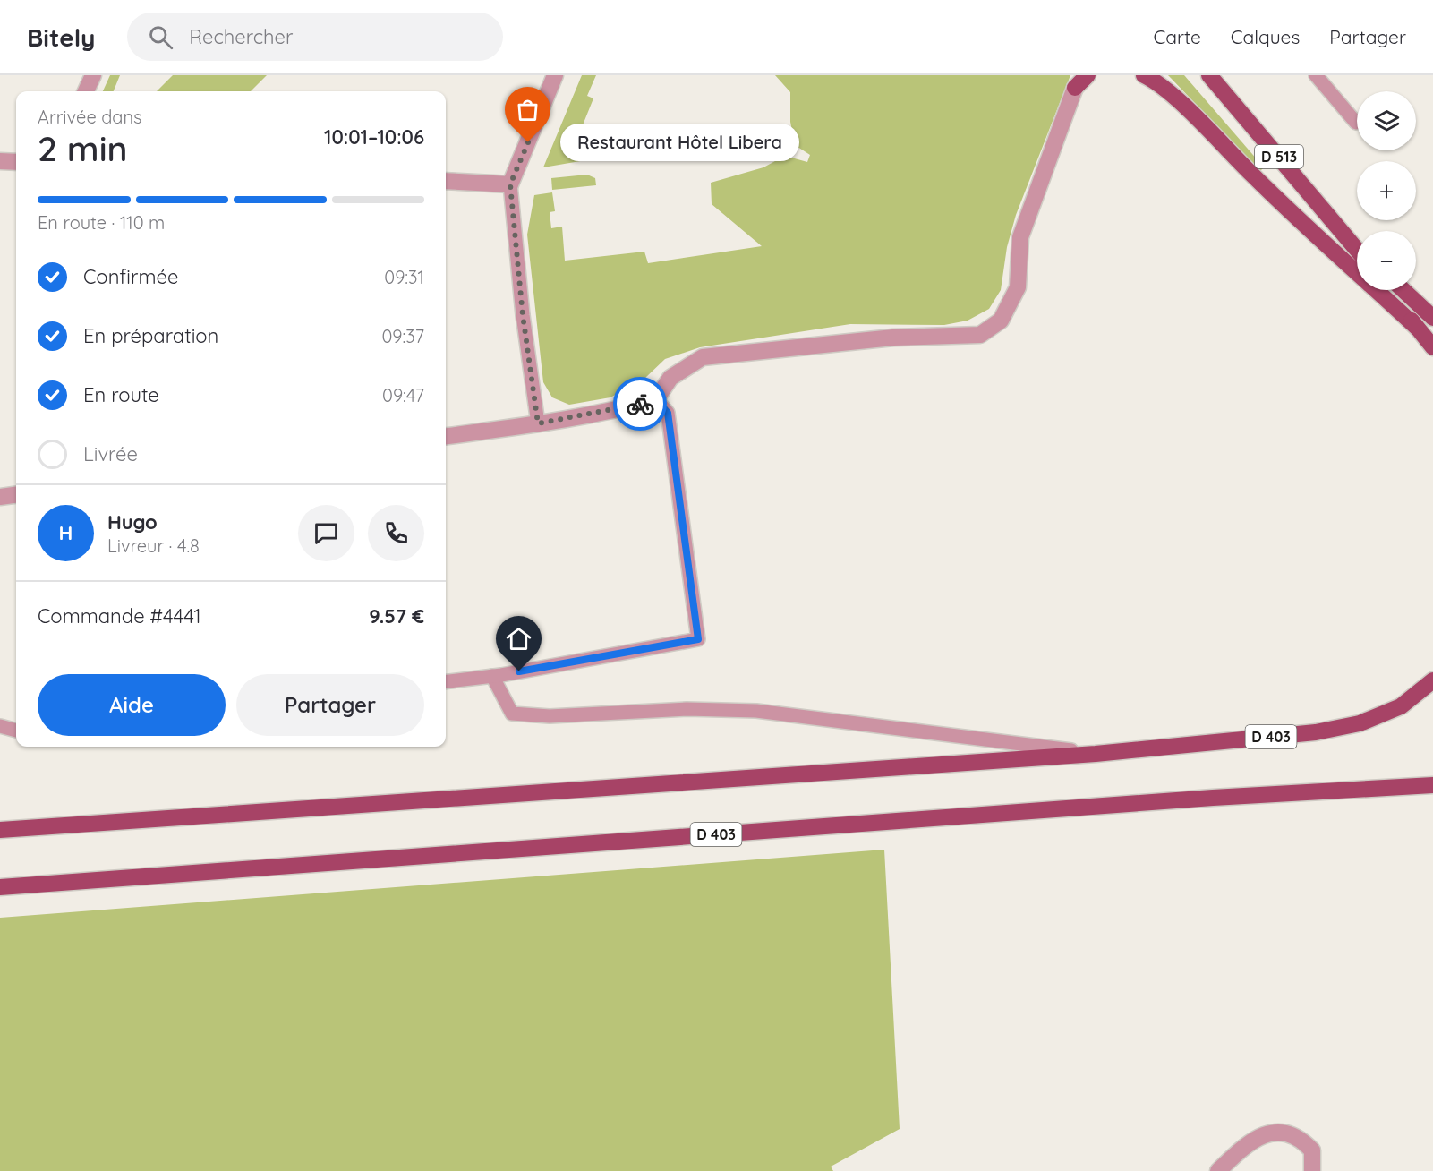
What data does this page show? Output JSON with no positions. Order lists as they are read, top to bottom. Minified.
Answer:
{"streets":{"main road":["D 513","D 403"]},"places":["Restaurant Hôtel Libera"],"page":{"header":"Bitely","search":"Rechercher","nav":["Carte","Calques","Partager"],"map_buttons":["+","−"],"heading":["2 min","Arrivée dans","10:01–10:06"],"panel":["Hugo","Livreur · 4.8","Commande #4441","9.57 €"],"bubble":"Restaurant Hôtel Libera","bar":"En route · 110 m","list":[["Confirmée","09:31"],["En préparation","09:37"],["En route","09:47"],"Livrée"],"round":"H","buttons":["Aide","Partager"]}}
